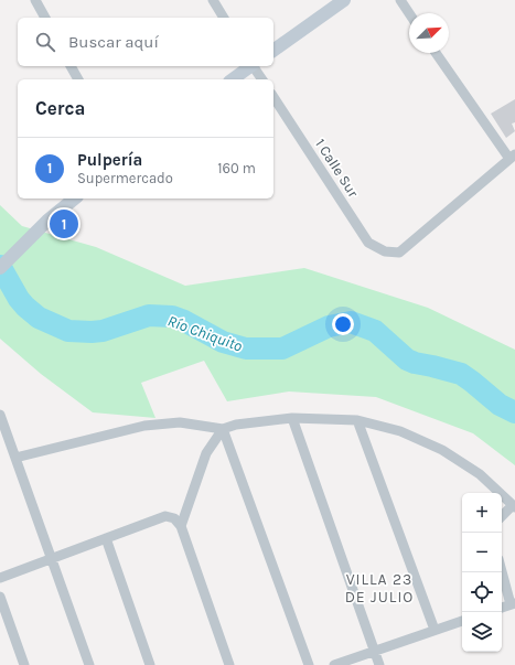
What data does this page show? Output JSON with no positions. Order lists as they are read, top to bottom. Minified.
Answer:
{"streets":{"street":["1 Calle Sur"]},"districts":["VILLA 23 DE JULIO"],"water":["Río Chiquito"],"north":"top right","page":{"search":"Buscar aquí","heading":"Cerca","list":[{"mark":"1","name":"Pulpería","note":"Supermercado","value":"160 m"}],"pins":"1","map_buttons":["+","−"]}}
